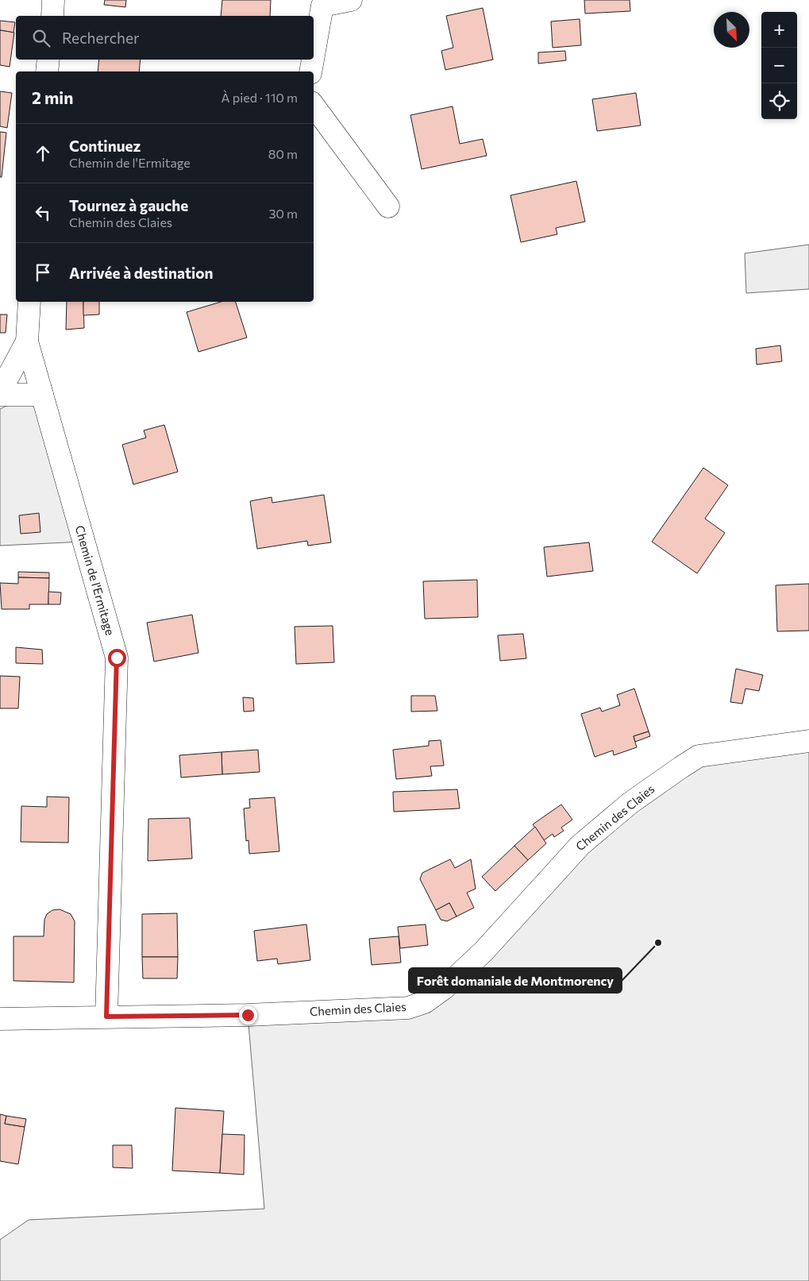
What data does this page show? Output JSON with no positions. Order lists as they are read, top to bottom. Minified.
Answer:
{"streets":{"street":["Chemin de l'Ermitage","Chemin des Claies"]},"crossings":[["Chemin de l'Ermitage","Chemin des Claies"]],"places":["Forêt domaniale de Montmorency"],"north":"bottom right","page":{"map_buttons":["+","−"],"search":"Rechercher","heading":["2 min","À pied · 110 m"],"list":[["Continuez","Chemin de l'Ermitage","80 m"],["Tournez à gauche","Chemin des Claies","30 m"],"Arrivée à destination"]}}
